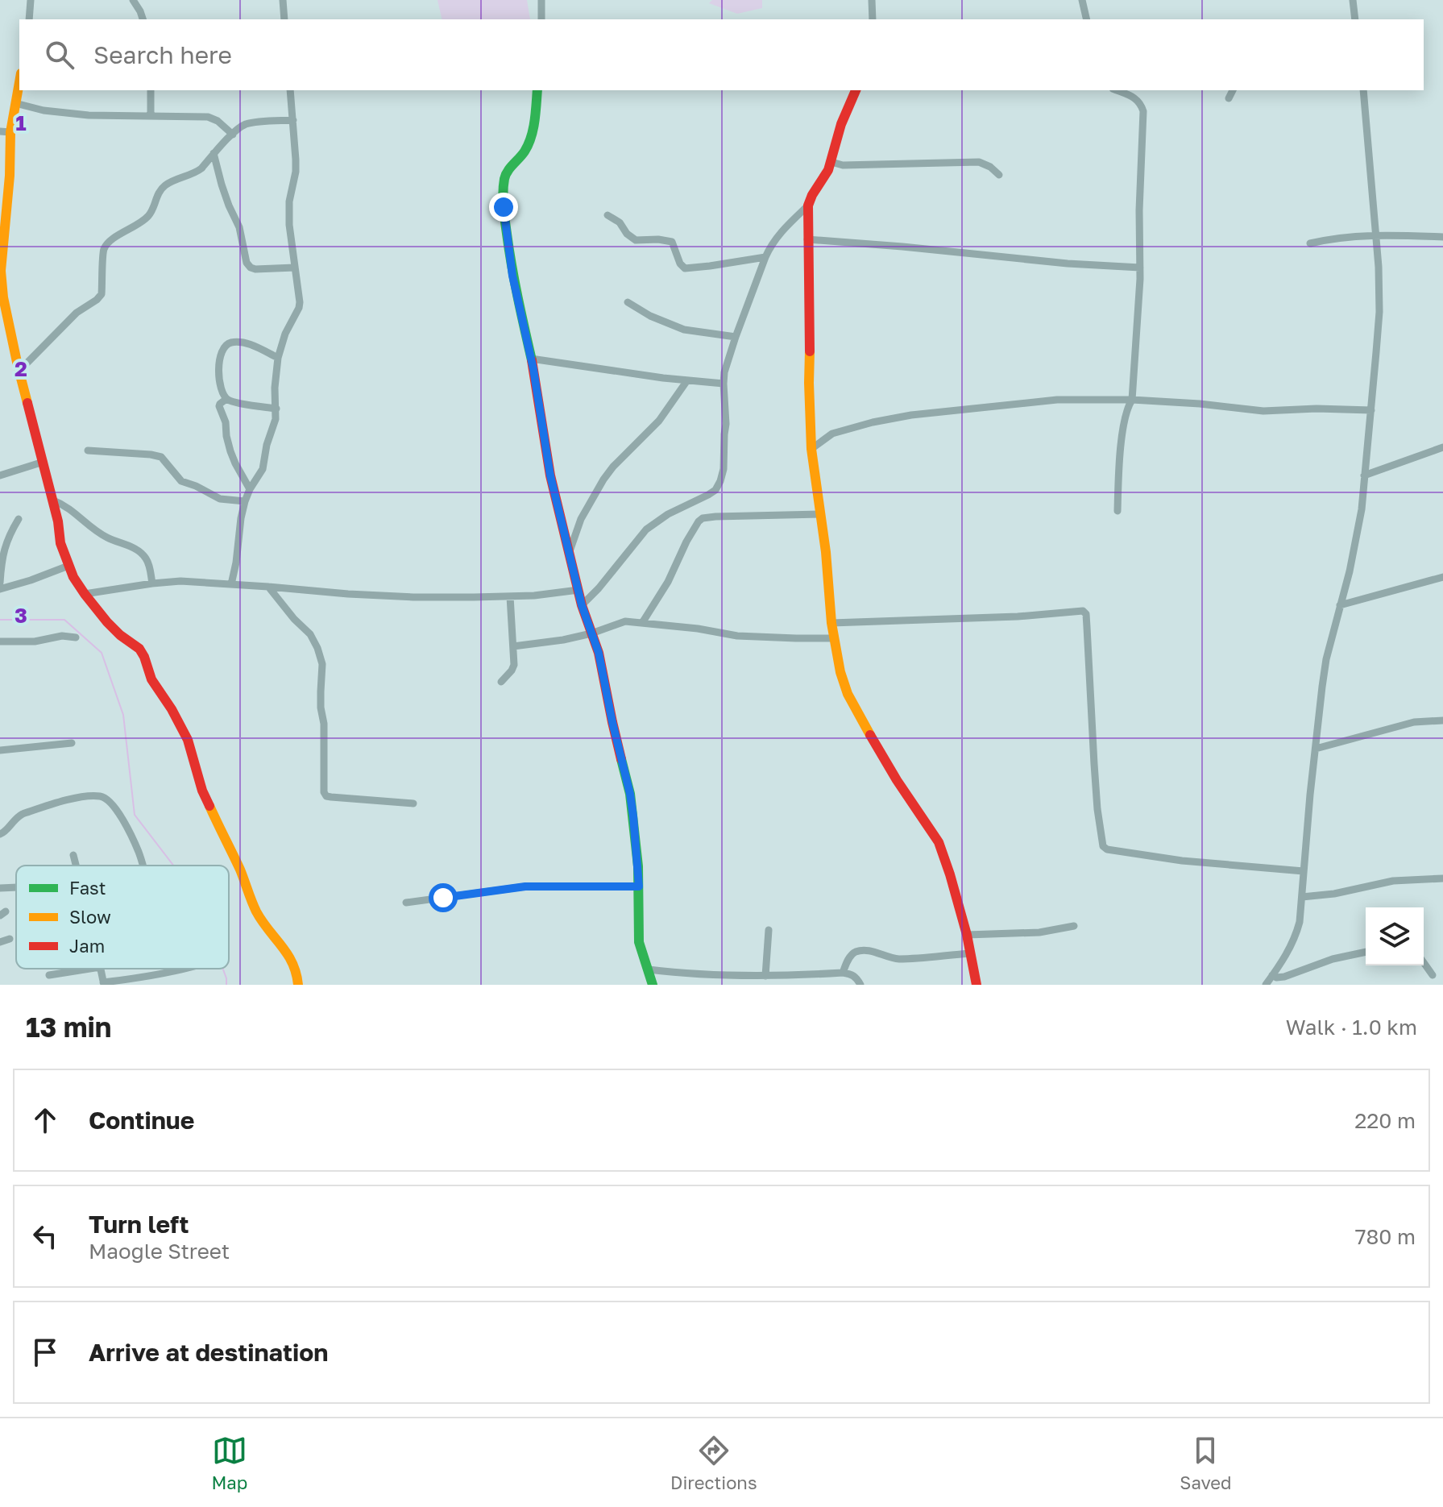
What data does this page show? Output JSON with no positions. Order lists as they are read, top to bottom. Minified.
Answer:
{"legend":["Fast","Slow","Jam"],"page":{"search":"Search here","heading":["13 min","Walk · 1.0 km"],"list":[["Continue","220 m"],["Turn left","Maogle Street","780 m"],"Arrive at destination"],"nav":["Map","Directions","Saved"]},"grid":{"rows":["1","2","3"]}}
